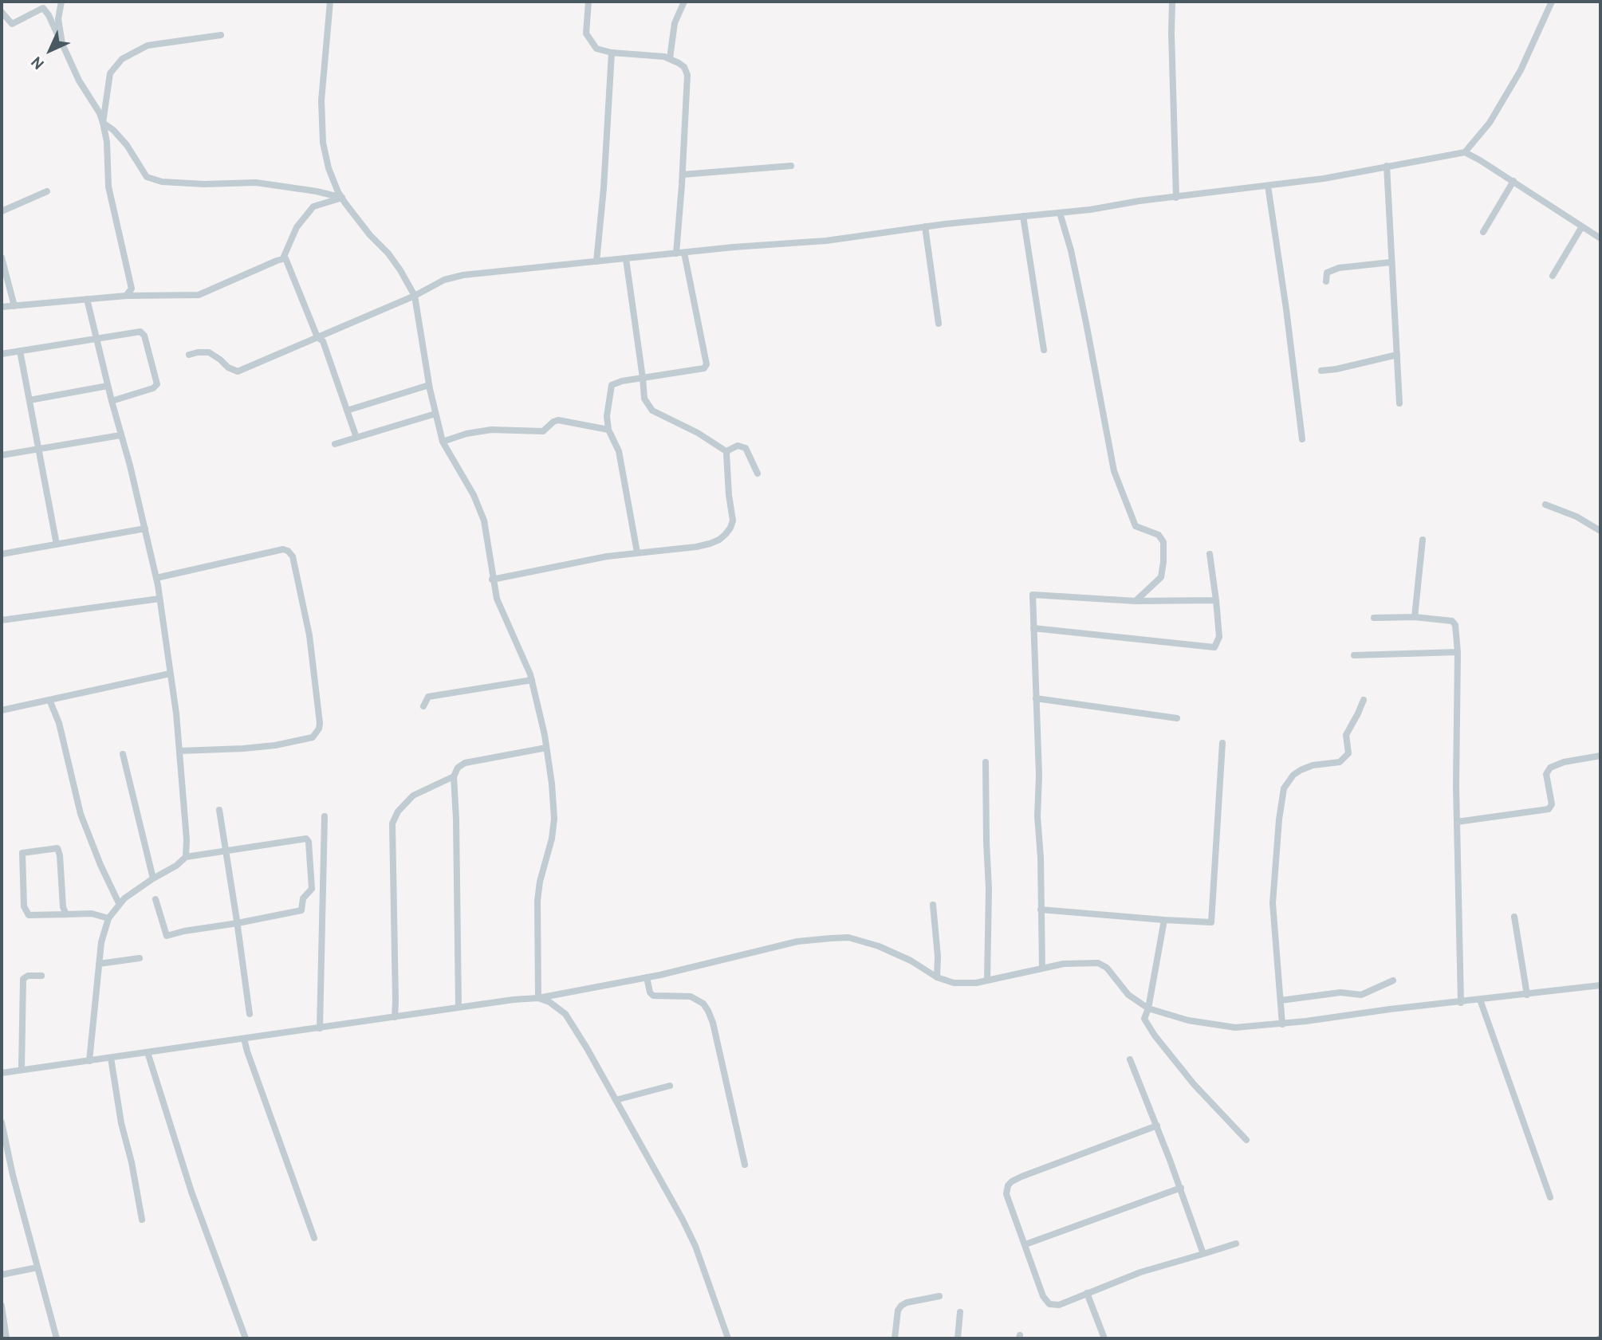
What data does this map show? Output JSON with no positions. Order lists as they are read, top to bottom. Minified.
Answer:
{"north":"bottom left"}
